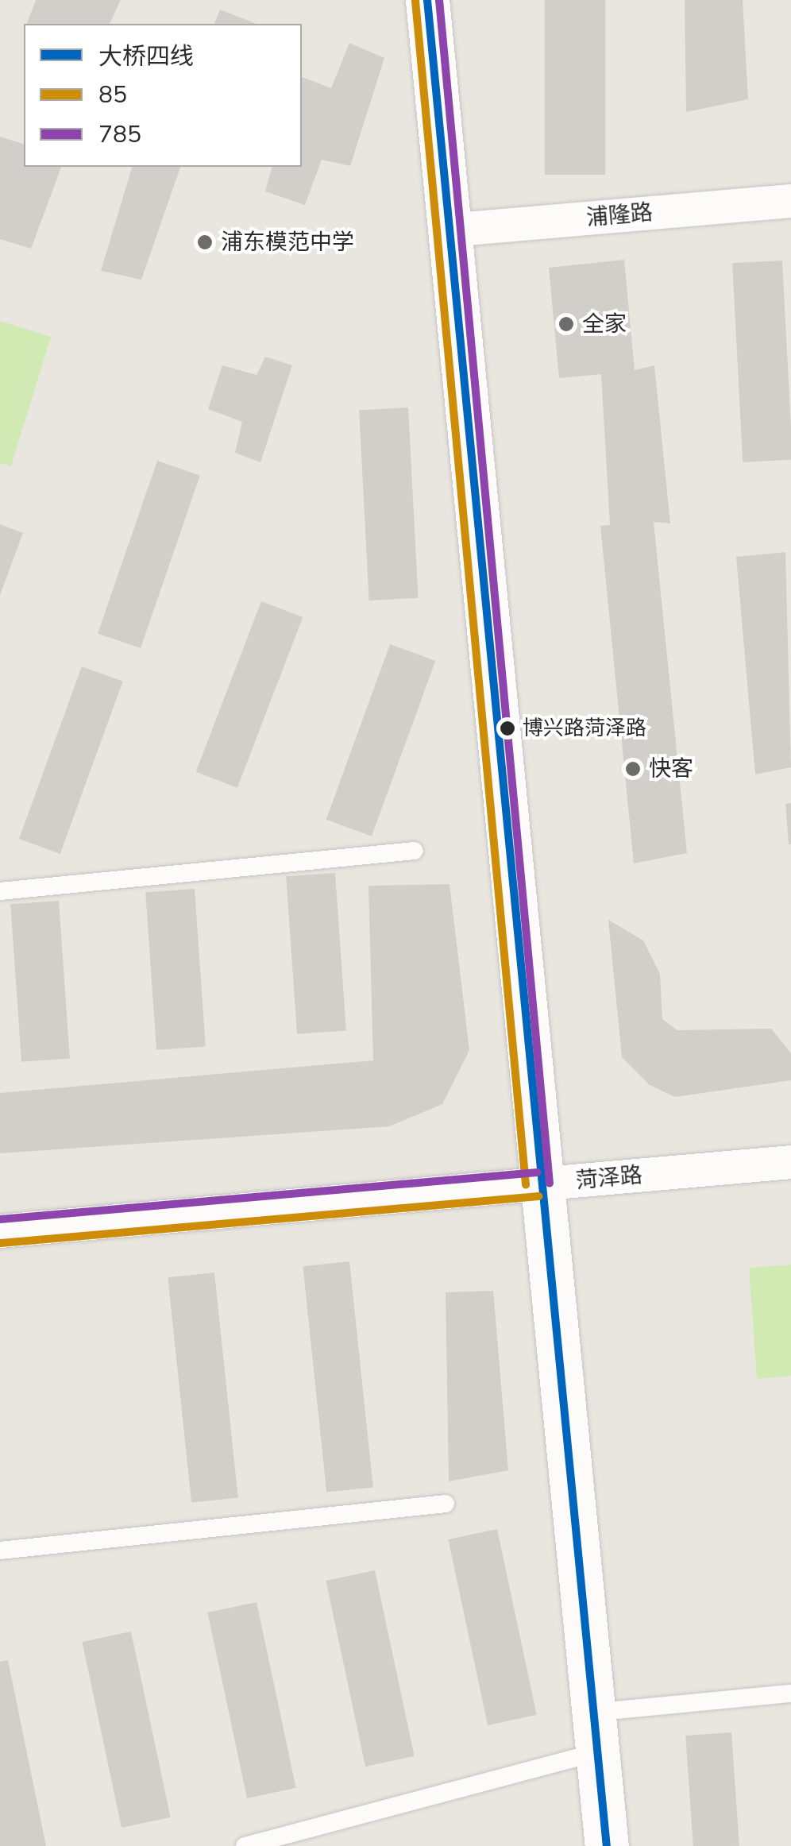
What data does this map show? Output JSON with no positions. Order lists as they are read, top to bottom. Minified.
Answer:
{"streets":{"street":["浦隆路","菏泽路"]},"places":["浦东模范中学","全家","博兴路菏泽路","快客"],"lines":["transit line 大桥四线","transit line 785","transit line 85"],"legend":["大桥四线","85","785"]}
